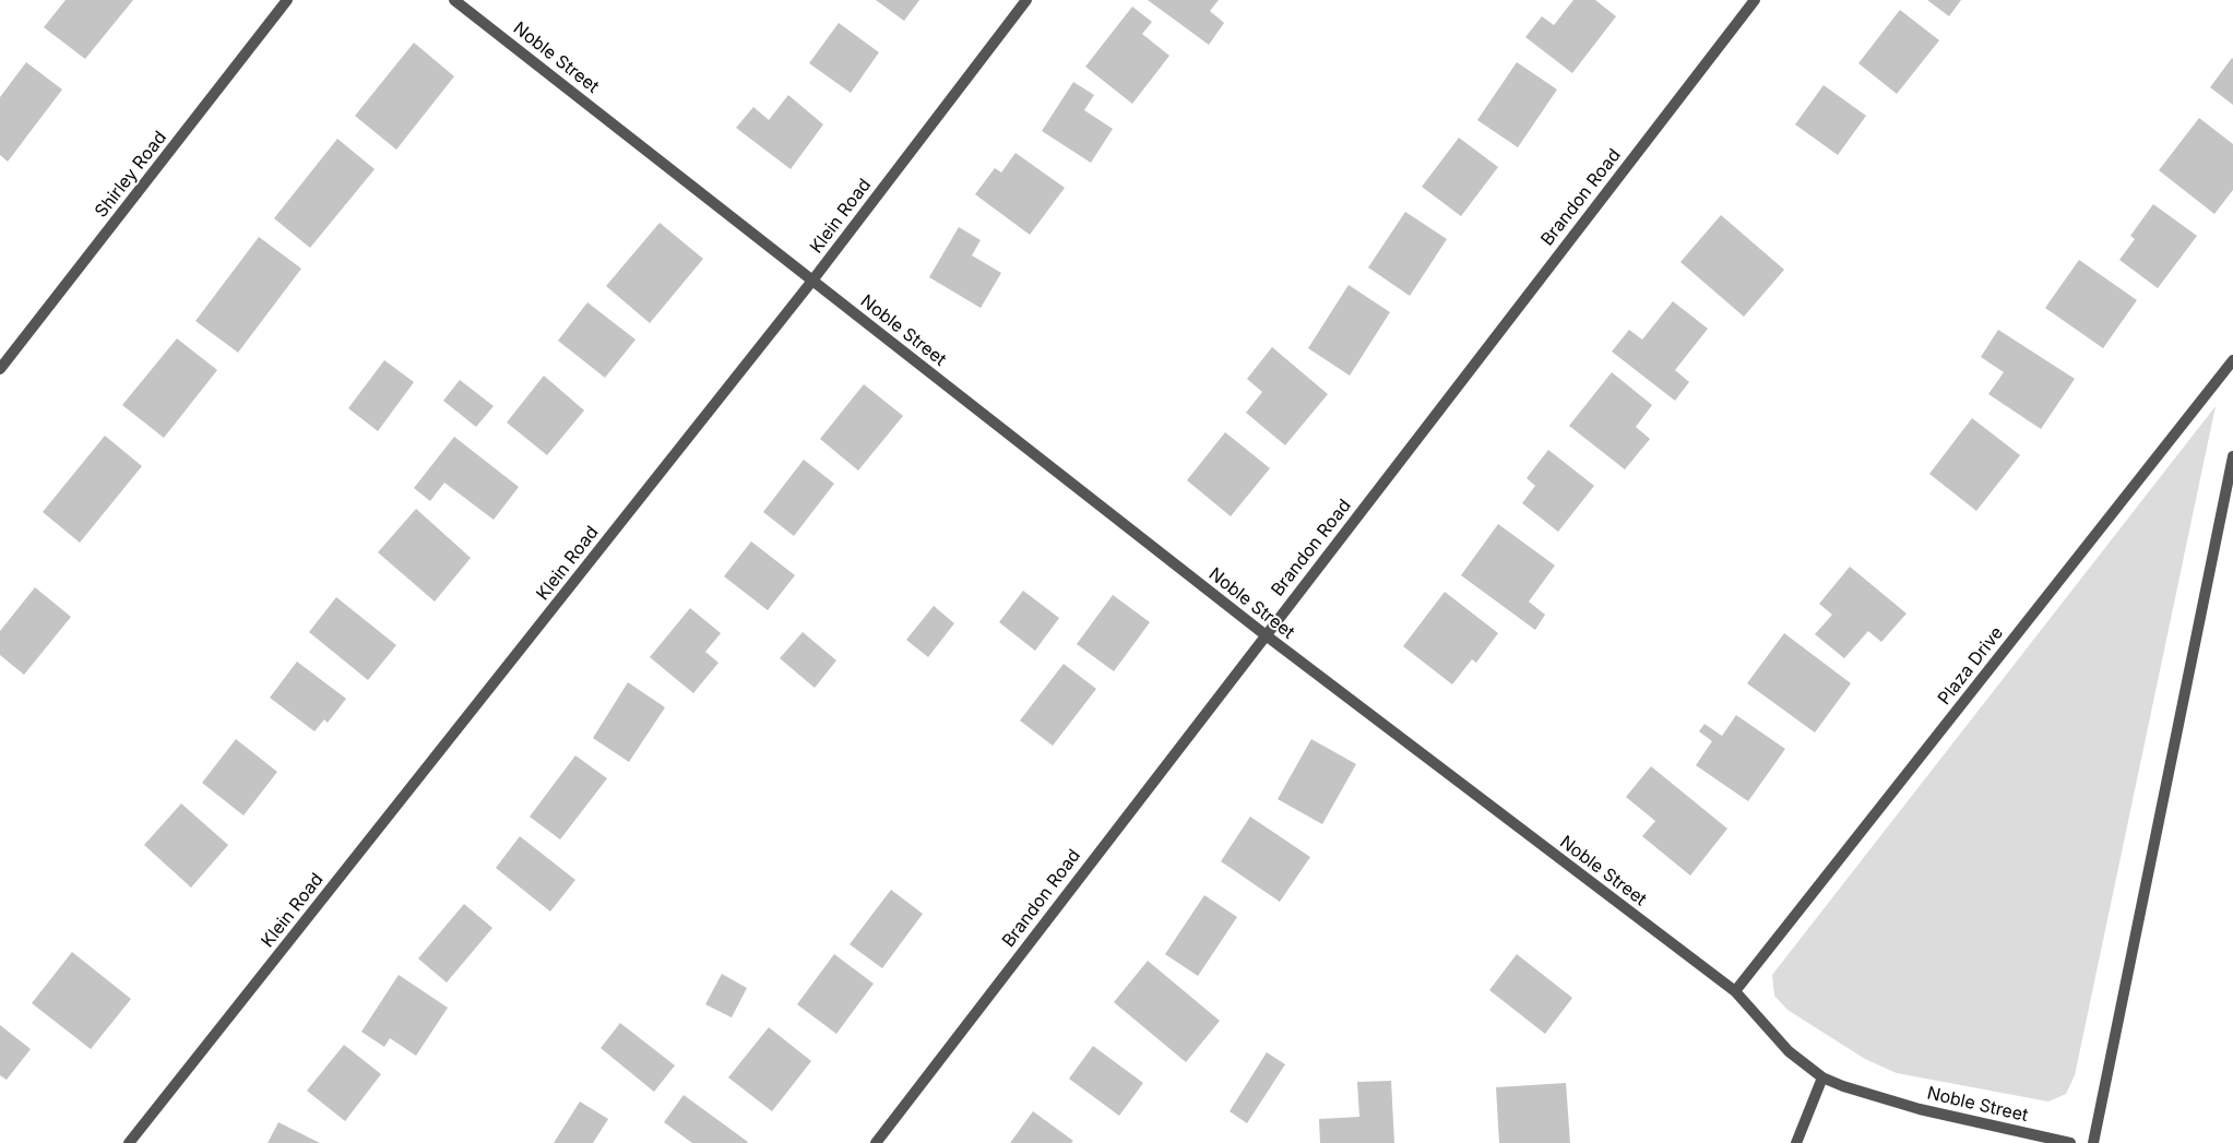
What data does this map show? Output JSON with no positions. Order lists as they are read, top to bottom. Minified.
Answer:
{"streets":{"street":["Noble Street","Shirley Road","Brandon Road","Klein Road","Plaza Drive"]},"crossings":[["Noble Street","Brandon Road"],["Noble Street","Klein Road"],["Noble Street","Plaza Drive"]]}
